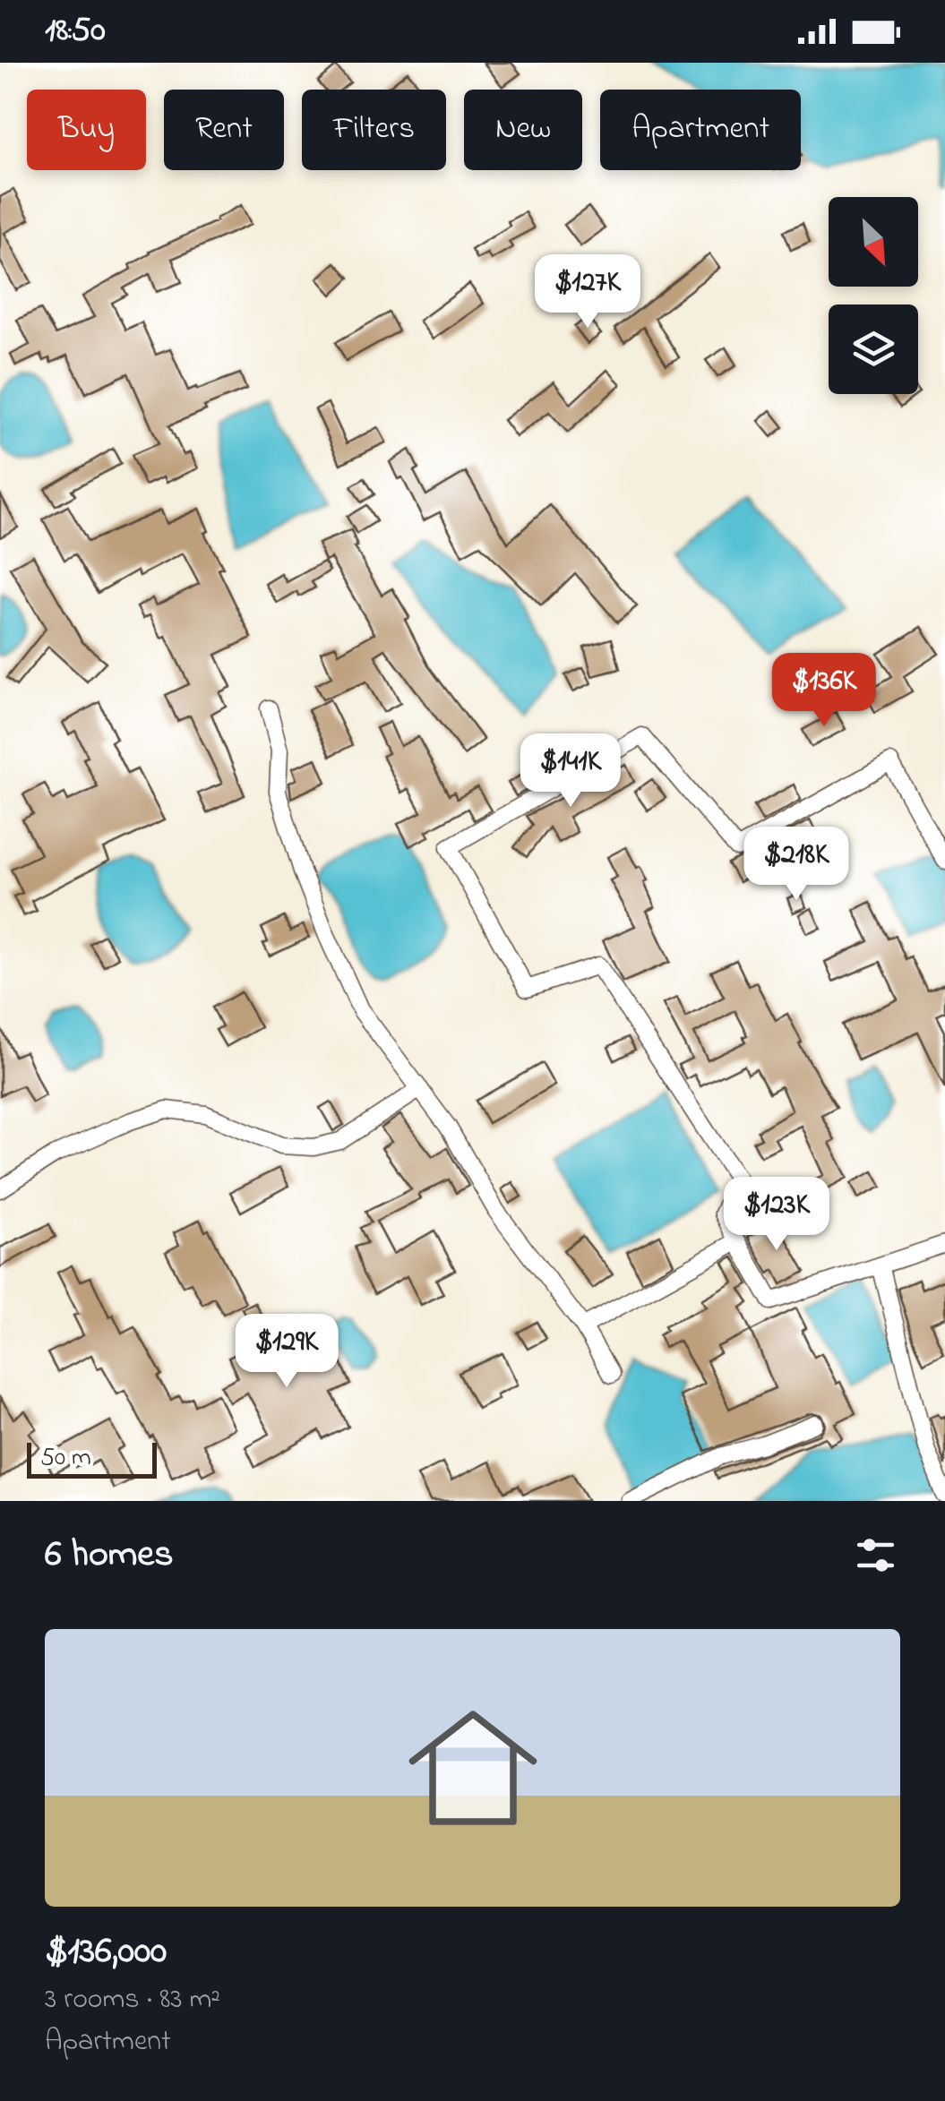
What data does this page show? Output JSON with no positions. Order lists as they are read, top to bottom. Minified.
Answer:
{"scale_bar":"50 m","north":"bottom right","page":{"status":"18:50","chip":["Buy","Rent","Filters","New","Apartment"],"price":["$127K","$136K","$141K","$218K","$123K","$129K"],"scale":"50 m","heading":"6 homes","list":[{"name":"$136,000","note":"3 rooms · 83 m² · Apartment"}]}}
